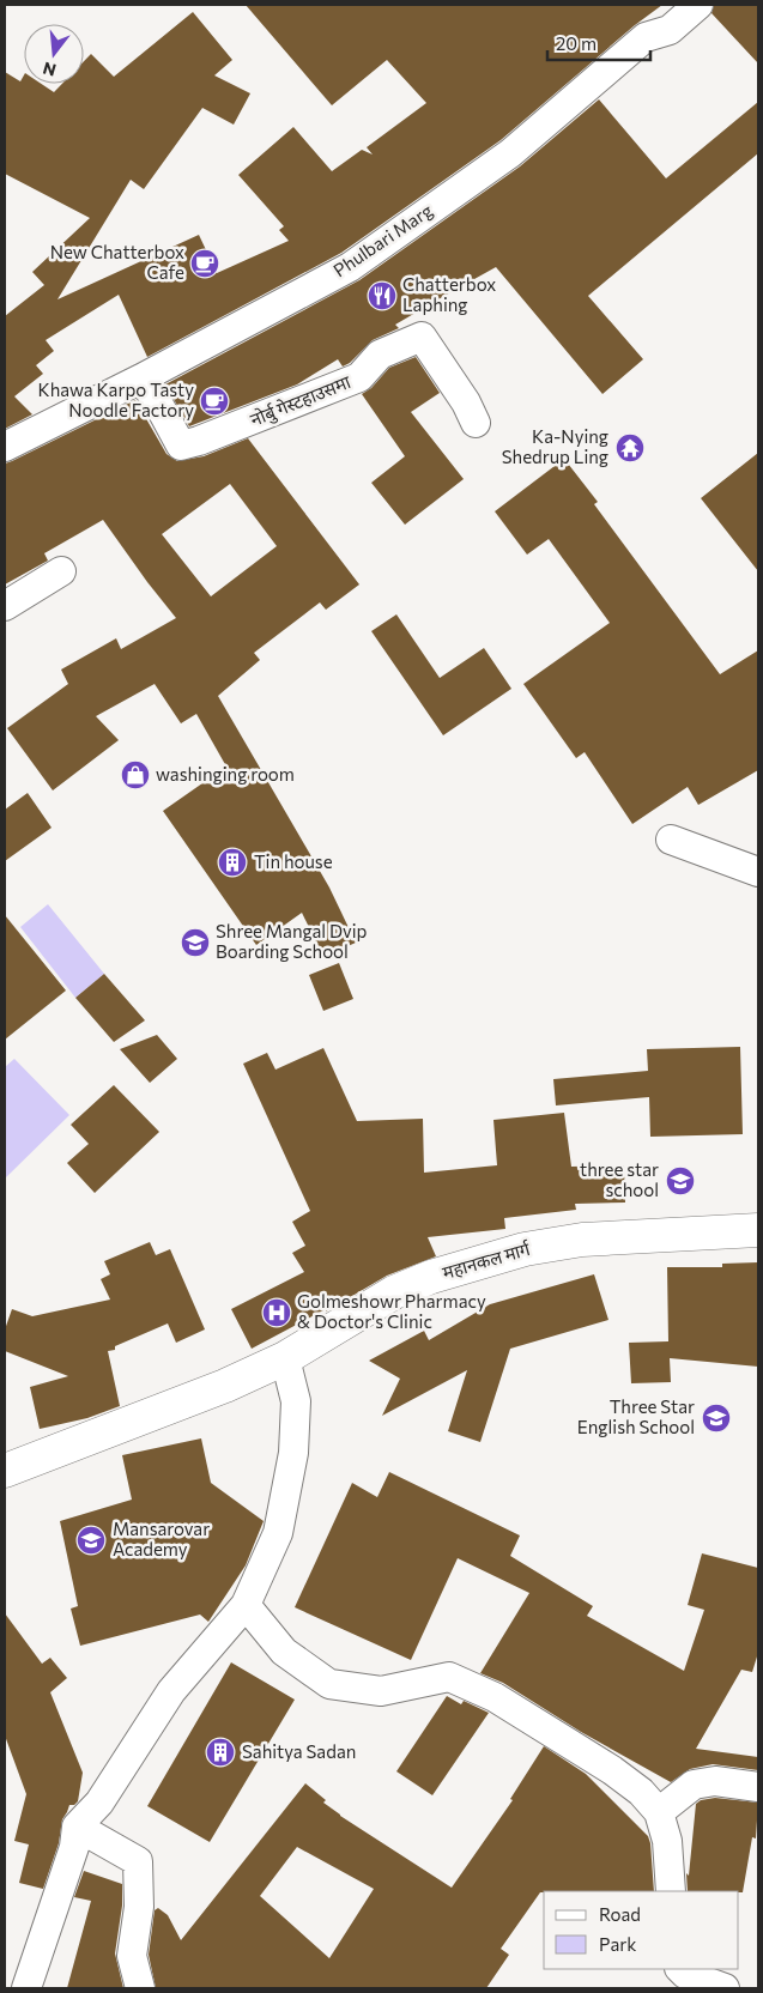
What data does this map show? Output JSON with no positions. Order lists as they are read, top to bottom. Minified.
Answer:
{"streets":{"main road":["महानकल मार्ग"],"street":["Phulbari Marg","नोर्बु गेस्टहाउसमा"]},"crossings":[["Phulbari Marg","नोर्बु गेस्टहाउसमा"]],"places":{"cafe":["New Chatterbox Cafe","Khawa Karpo Tasty Noodle Factory"],"restaurant":["Chatterbox Laphing"],"temple":["Ka-Nying Shedrup Ling"],"shop":["washinging room"],"building":["Tin house","Sahitya Sadan"],"school or university":["Shree Mangal Dvip Boarding School","three star school","Three Star English School","Mansarovar Academy"],"hospital":["Golmeshowr Pharmacy & Doctor's Clinic"]},"legend":["Road","Park"],"scale_bar":"20 m","north":"bottom"}
